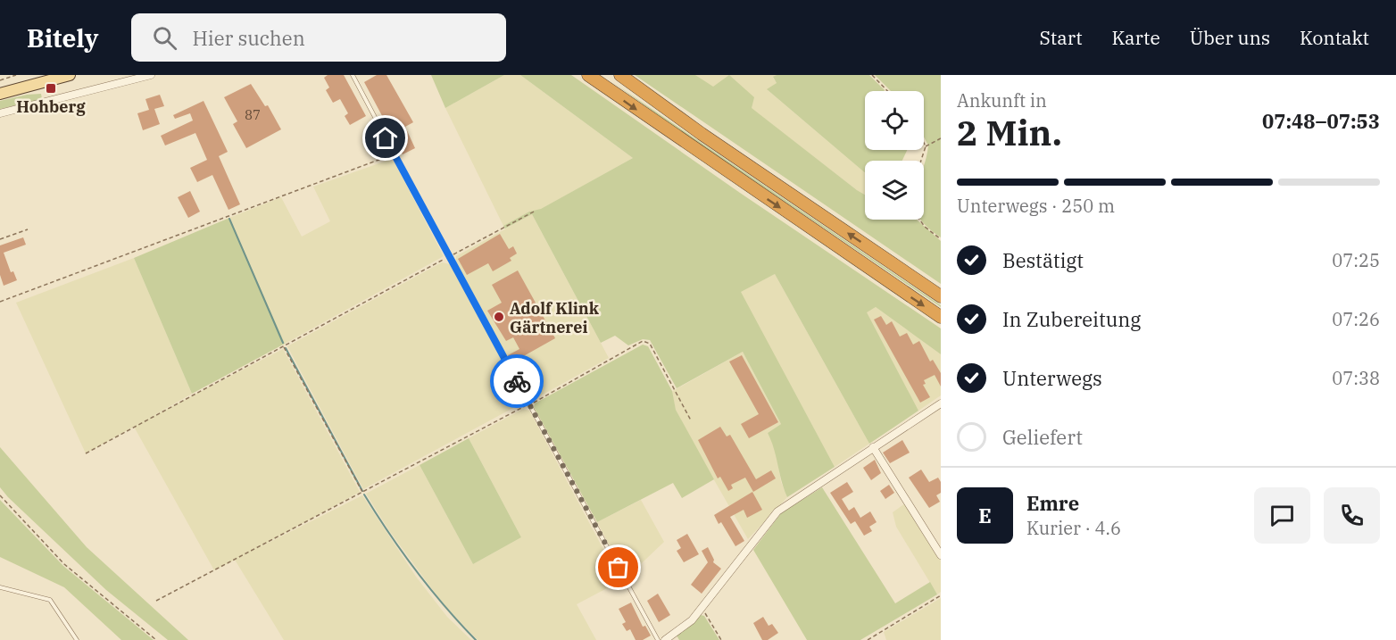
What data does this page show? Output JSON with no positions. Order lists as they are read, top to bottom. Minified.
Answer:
{"places":{"transit":["Hohberg"],"other":["Adolf Klink Gärtnerei"]},"house_numbers":["87"],"page":{"header":"Bitely","search":"Hier suchen","nav":["Start","Karte","Über uns","Kontakt"],"heading":["2 Min.","Ankunft in","07:48–07:53"],"panel":["Emre","Kurier · 4.6"],"bar":"Unterwegs · 250 m","list":[["Bestätigt","07:25"],["In Zubereitung","07:26"],["Unterwegs","07:38"],"Geliefert"],"round":"E"}}
